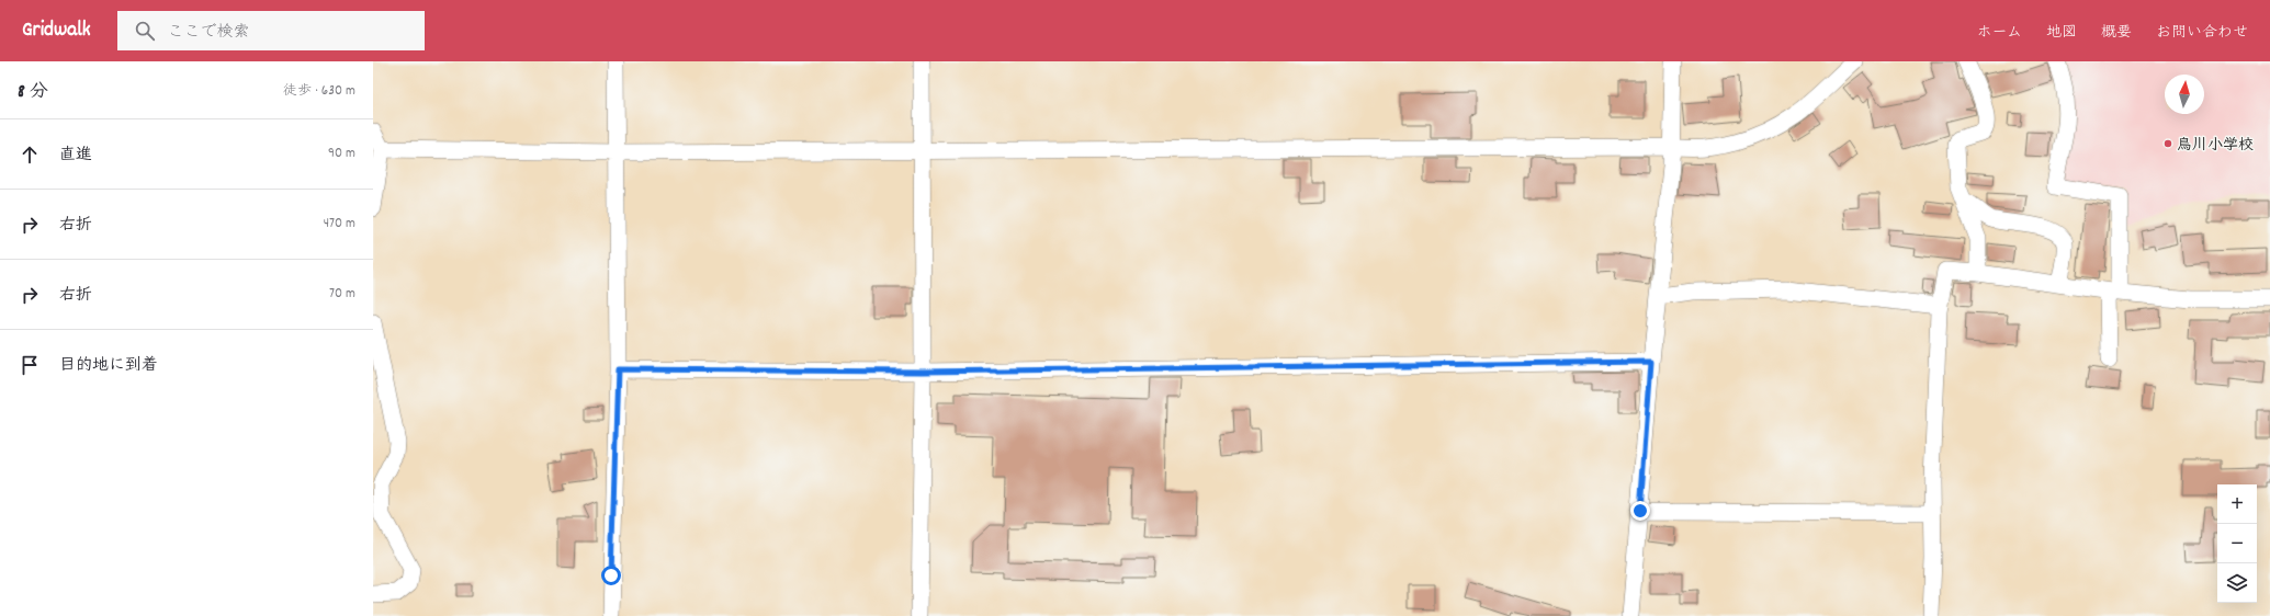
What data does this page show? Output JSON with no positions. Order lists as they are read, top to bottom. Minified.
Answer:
{"places":["鳥川小学校"],"north":"top","page":{"header":"Gridwalk","search":"ここで検索","nav":["ホーム","地図","概要","お問い合わせ"],"heading":["8 分","徒歩 · 630 m"],"list":[["直進","90 m"],["右折","470 m"],["右折","70 m"],"目的地に到着"],"map_buttons":["+","−"]}}
